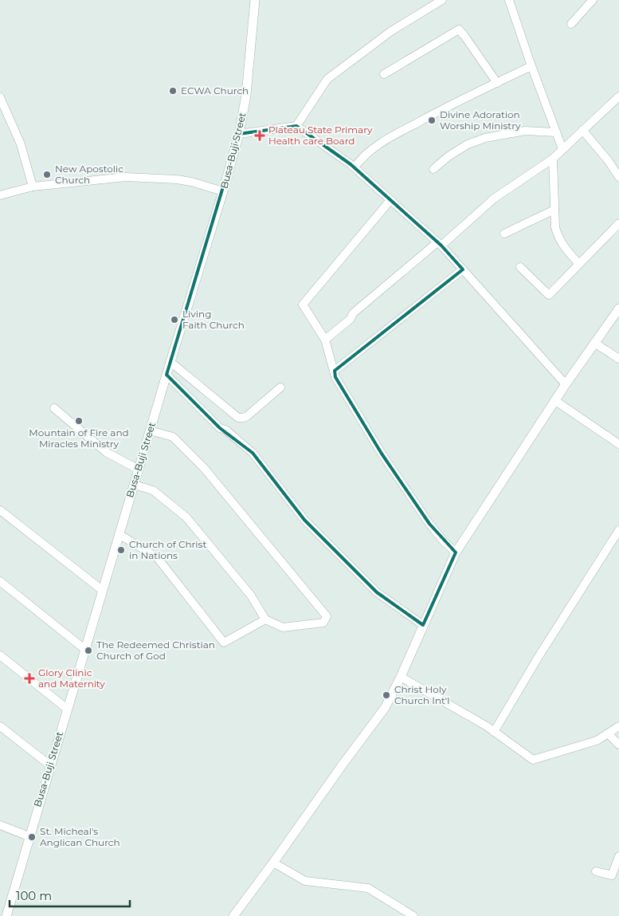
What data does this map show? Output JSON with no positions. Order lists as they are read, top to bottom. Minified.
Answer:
{"streets":{"street":["Busa-Buji Street"]},"places":{"other":["ECWA Church","Divine Adoration Worship Ministry","New Apostolic Church","Living Faith Church","Mountain of Fire and Miracles Ministry","Church of Christ in Nations","The Redeemed Christian Church of God","Christ Holy Church Int'l","St. Micheal's Anglican Church"],"health":["Plateau State Primary Health care Board","Glory Clinic and Maternity"]},"scale_bar":"100 m"}
